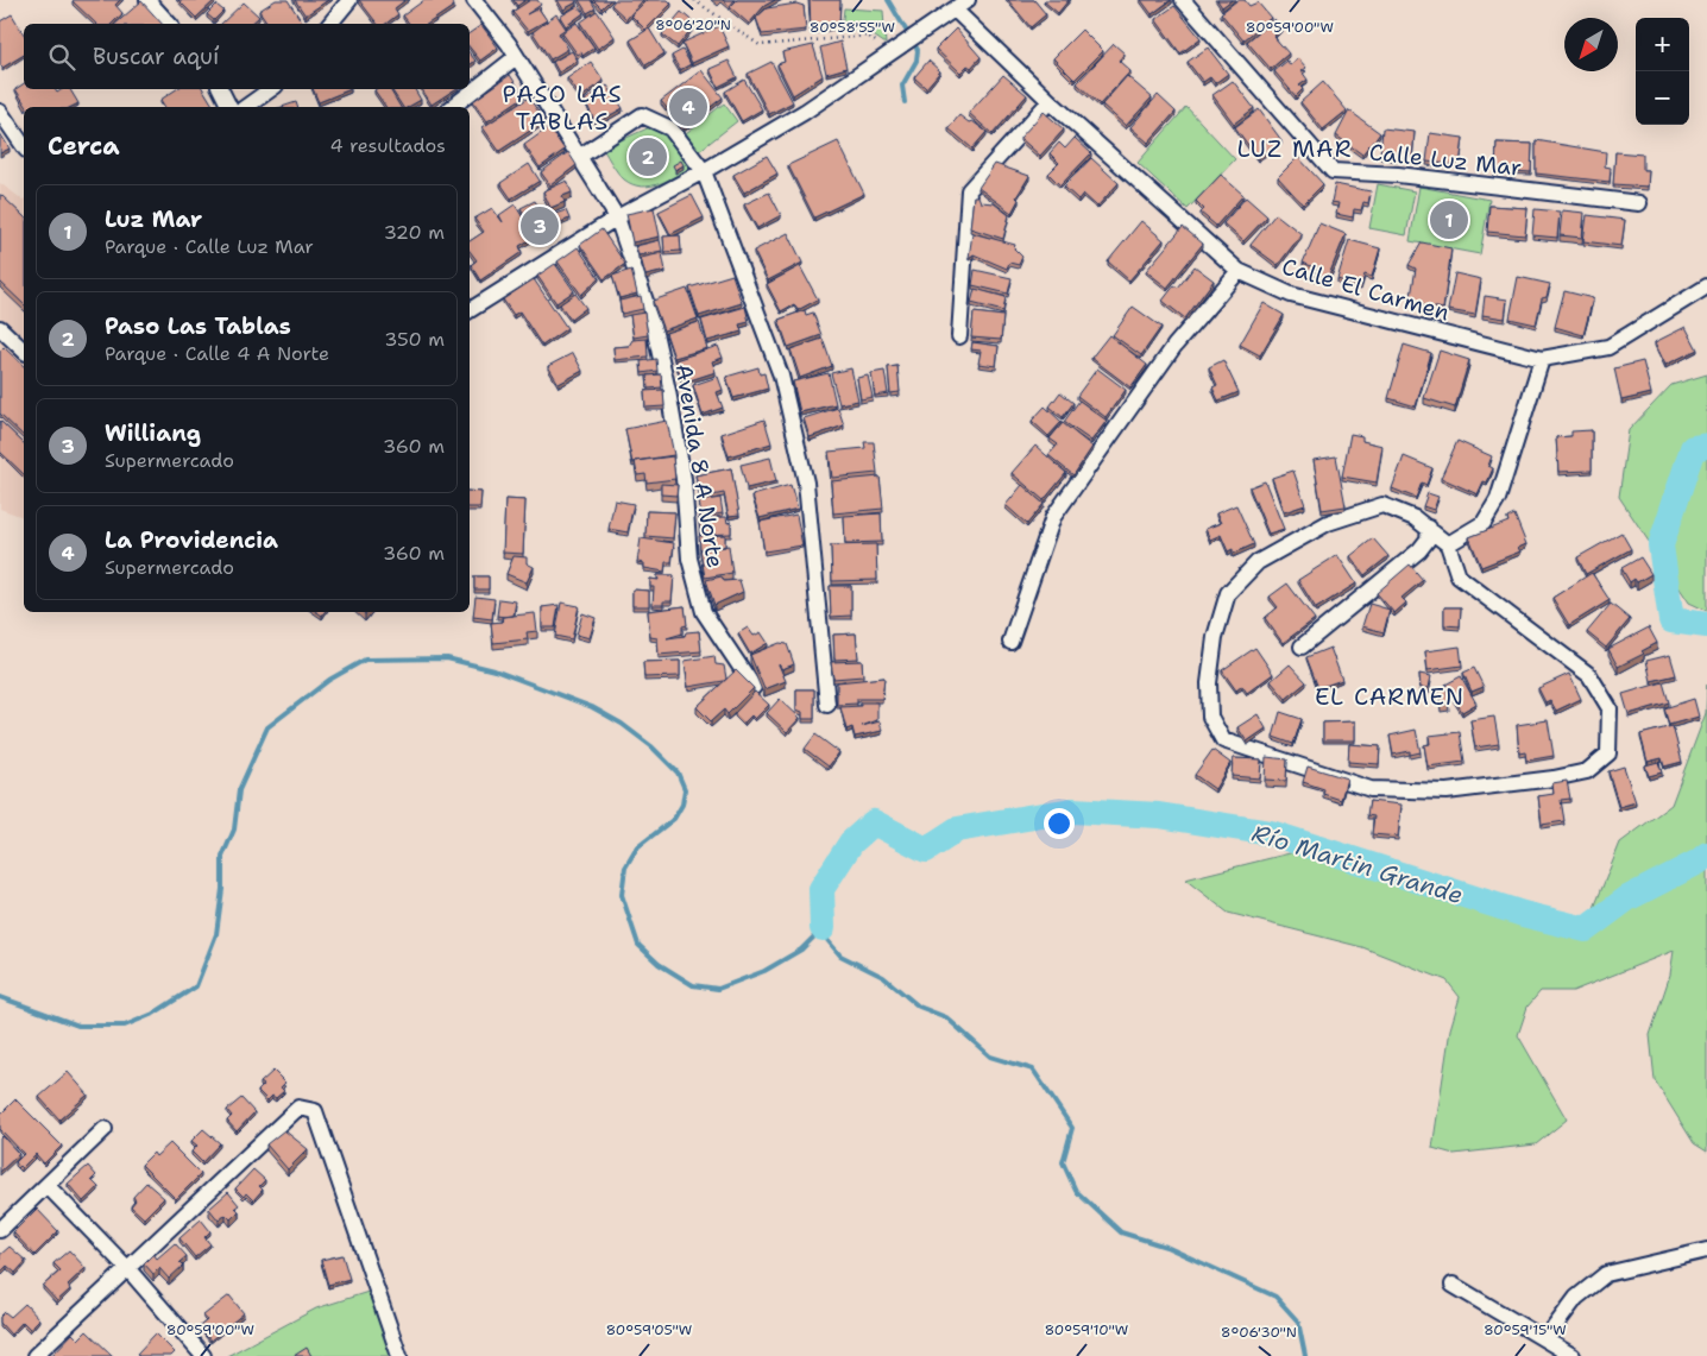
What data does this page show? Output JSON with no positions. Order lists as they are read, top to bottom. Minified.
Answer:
{"streets":{"street":["Calle Luz Mar","Calle El Carmen","Avenida 8 A Norte"]},"districts":["PASO LAS TABLAS","LUZ MAR","EL CARMEN"],"water":["Río Martin Grande"],"north":"bottom left","page":{"map_buttons":["+","−"],"search":"Buscar aquí","pins":["4","2","1","3"],"heading":["Cerca","4 resultados"],"list":[{"mark":"1","name":"Luz Mar","note":"Parque · Calle Luz Mar","value":"320 m"},{"mark":"2","name":"Paso Las Tablas","note":"Parque · Calle 4 A Norte","value":"350 m"},{"mark":"3","name":"Williang","note":"Supermercado","value":"360 m"},{"mark":"4","name":"La Providencia","note":"Supermercado","value":"360 m"}]},"coordinates":["8°06'20\"N","80°58'55\"W","80°59'00\"W","80°59'05\"W","80°59'10\"W","80°59'15\"W","8°06'30\"N"]}
